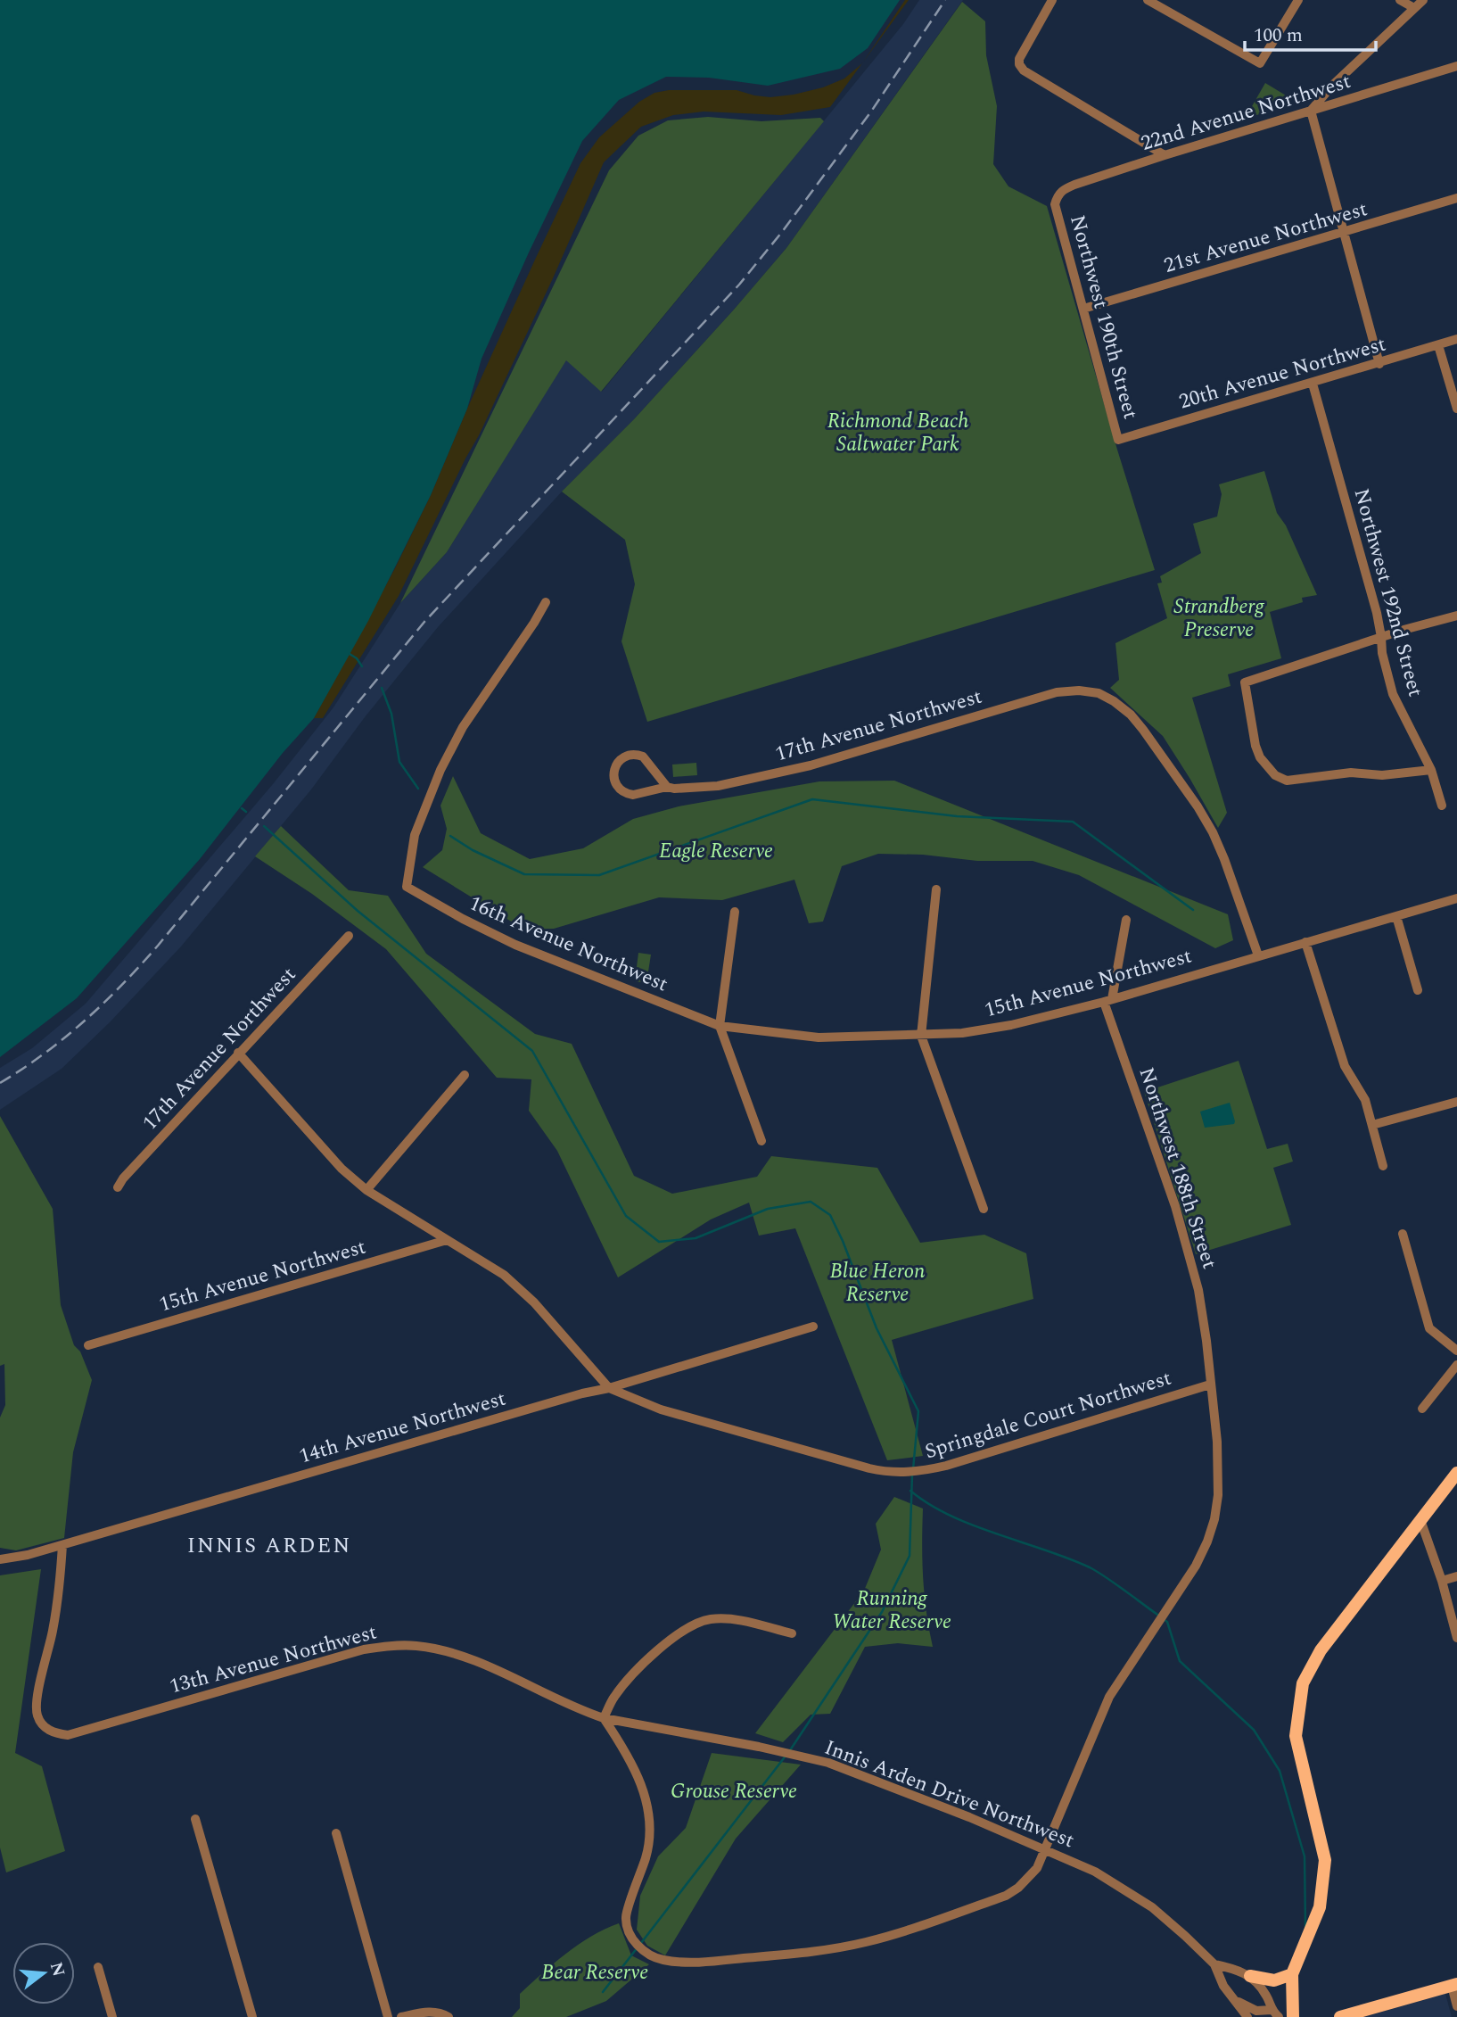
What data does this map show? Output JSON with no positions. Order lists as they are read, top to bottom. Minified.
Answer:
{"streets":{"street":["22nd Avenue Northwest","21st Avenue Northwest","Northwest 190th Street","20th Avenue Northwest","Northwest 192nd Street","17th Avenue Northwest","16th Avenue Northwest","15th Avenue Northwest","Northwest 188th Street","Springdale Court Northwest","14th Avenue Northwest","13th Avenue Northwest","Innis Arden Drive Northwest"]},"crossings":[["22nd Avenue Northwest","Northwest 190th Street"],["21st Avenue Northwest","Northwest 190th Street"],["Northwest 190th Street","20th Avenue Northwest"],["20th Avenue Northwest","Northwest 192nd Street"],["17th Avenue Northwest","15th Avenue Northwest"],["16th Avenue Northwest","15th Avenue Northwest"],["15th Avenue Northwest","Northwest 188th Street"],["Northwest 188th Street","Springdale Court Northwest"],["Northwest 188th Street","13th Avenue Northwest"],["Northwest 188th Street","Innis Arden Drive Northwest"],["Springdale Court Northwest","14th Avenue Northwest"],["14th Avenue Northwest","13th Avenue Northwest"],["13th Avenue Northwest","Innis Arden Drive Northwest"]],"districts":["INNIS ARDEN"],"parks":["Richmond Beach Saltwater Park","Strandberg Preserve","Eagle Reserve","Blue Heron Reserve","Running Water Reserve","Grouse Reserve","Bear Reserve"],"scale_bar":"100 m","north":"right"}
